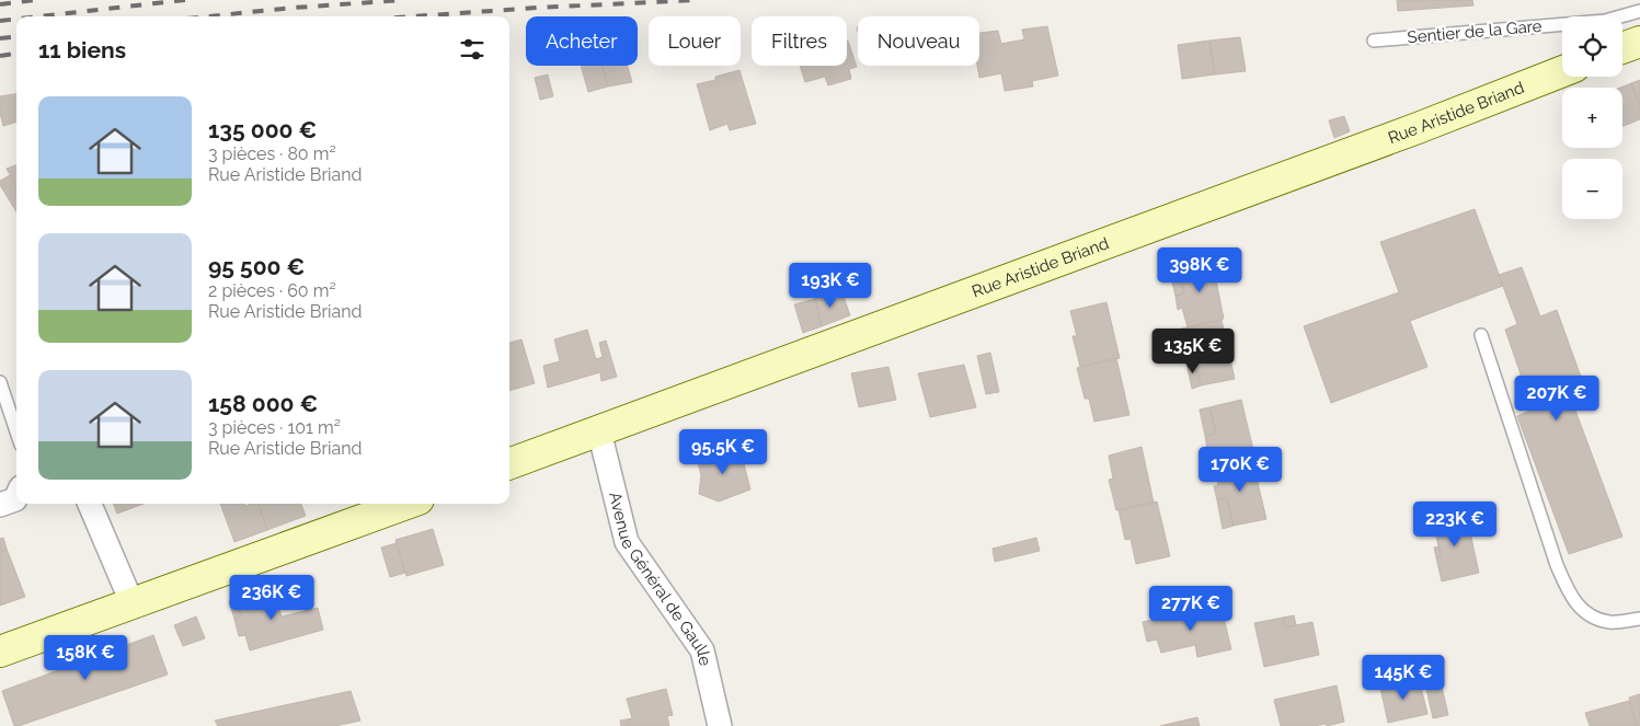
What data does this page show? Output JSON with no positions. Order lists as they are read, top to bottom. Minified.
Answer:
{"streets":{"street":["Rue Aristide Briand","Avenue Général de Gaulle"],"lane":["Sentier de la Gare"]},"crossings":[["Rue Aristide Briand","Avenue Général de Gaulle"]],"page":{"map_buttons":["+","−"],"chip":["Acheter","Louer","Filtres","Nouveau"],"heading":"11 biens","list":[{"name":"135 000 €","note":"3 pièces · 80 m² · Rue Aristide Briand"},{"name":"95 500 €","note":"2 pièces · 60 m² · Rue Aristide Briand"},{"name":"158 000 €","note":"3 pièces · 101 m² · Rue Aristide Briand"}],"price":["398K €","193K €","135K €","207K €","95.5K €","170K €","223K €","236K €","277K €","158K €","145K €"]}}
